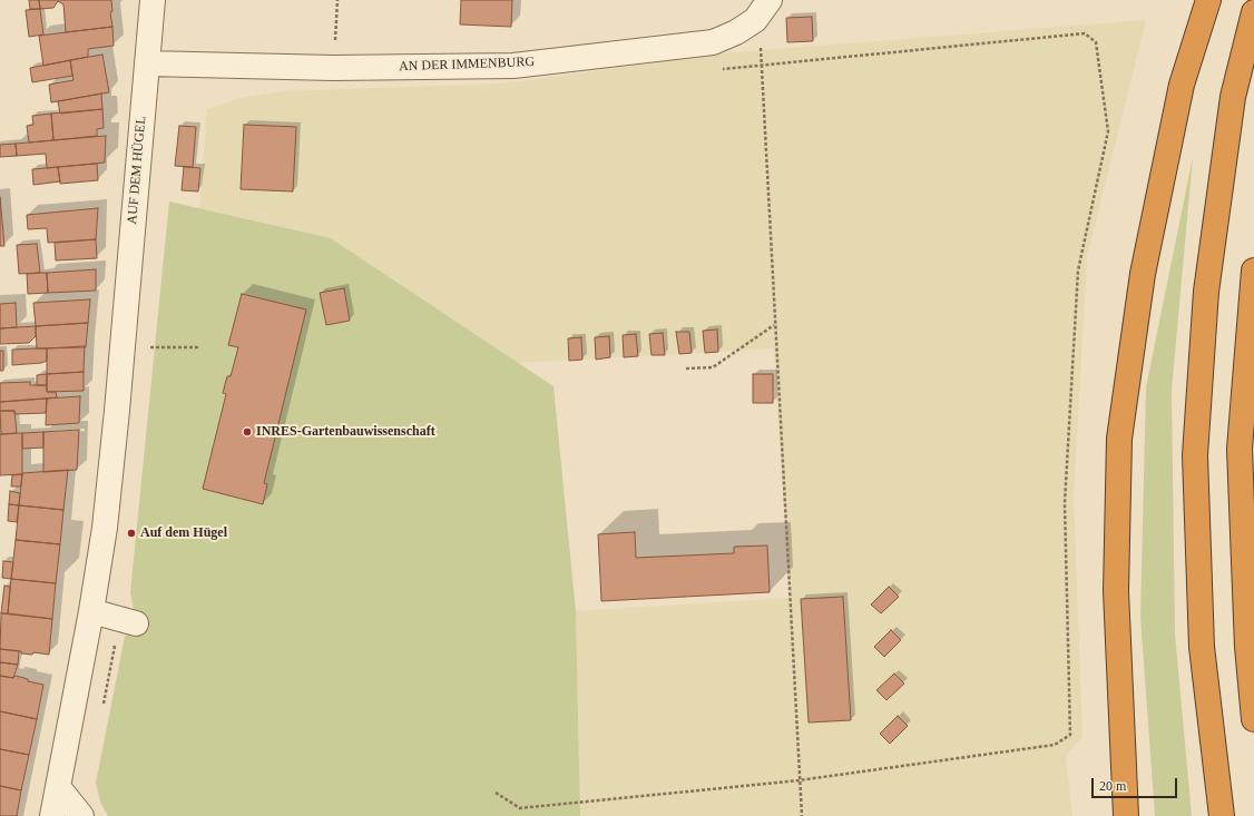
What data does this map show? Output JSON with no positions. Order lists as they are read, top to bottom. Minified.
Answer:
{"streets":{"street":["AN DER IMMENBURG","AUF DEM HÜGEL"]},"crossings":[["AN DER IMMENBURG","AUF DEM HÜGEL"]],"places":["INRES-Gartenbauwissenschaft","Auf dem Hügel"],"scale_bar":"20 m"}
